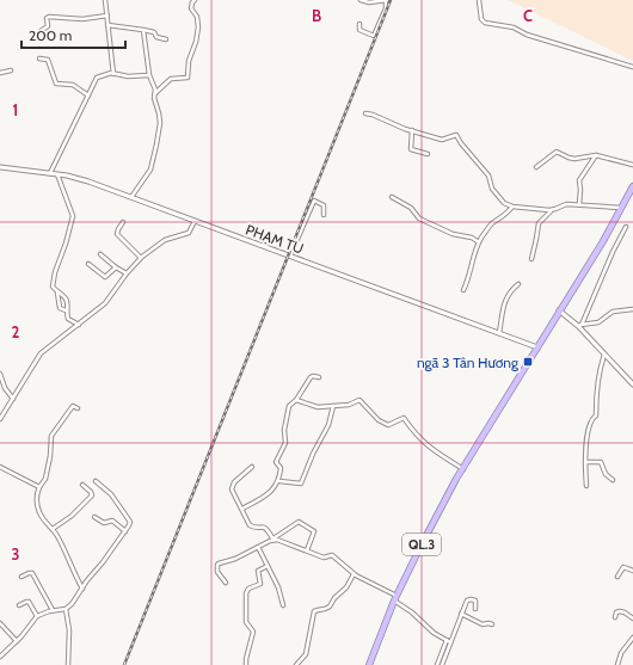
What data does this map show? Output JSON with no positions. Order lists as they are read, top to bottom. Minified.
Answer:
{"streets":{"highway":["QL.3"],"street":["PHẠM TU"]},"crossings":[["PHẠM TU","QL.3"]],"places":{"transit":["ngã 3 Tân Hương"]},"scale_bar":"200 m","grid":{"columns":["B","C"],"rows":["1","2","3"]}}
